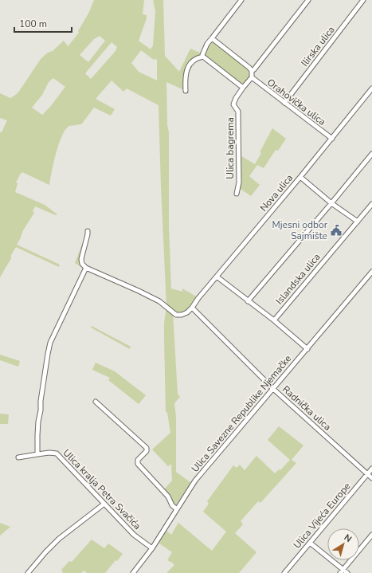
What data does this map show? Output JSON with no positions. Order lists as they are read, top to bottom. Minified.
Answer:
{"streets":{"street":["Ilirska ulica","Orahovička ulica","Ulica bagrema","Nova ulica","Islandska ulica","Radnička ulica","Ulica Savezne Republike Njemačke","Ulica kralja Petra Svačića","Ulica Vijeća Europe"]},"crossings":[["Ilirska ulica","Orahovička ulica"],["Orahovička ulica","Nova ulica"],["Nova ulica","Radnička ulica"],["Radnička ulica","Ulica Savezne Republike Njemačke"],["Radnička ulica","Ulica Vijeća Europe"],["Ulica Savezne Republike Njemačke","Ulica kralja Petra Svačića"]],"places":{"public building":["Mjesni odbor Sajmište"]},"scale_bar":"100 m","north":"top right"}
